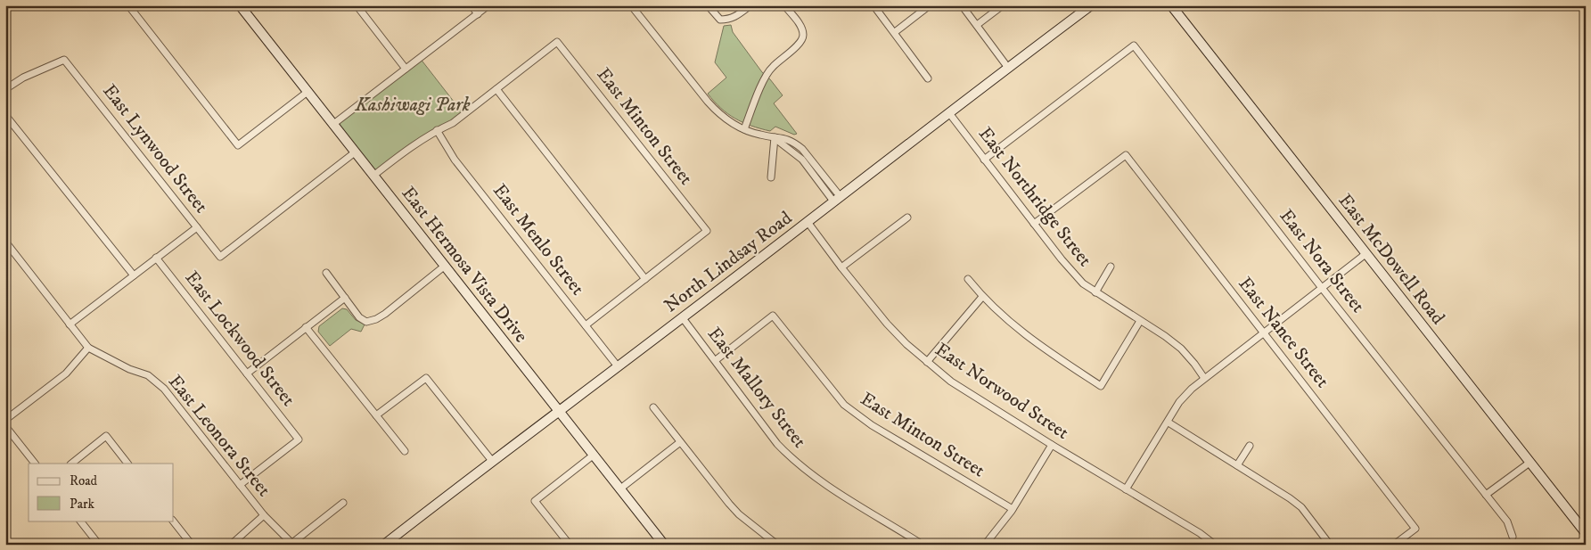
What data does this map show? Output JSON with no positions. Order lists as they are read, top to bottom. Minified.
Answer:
{"streets":{"main road":["East McDowell Road","North Lindsay Road","East Hermosa Vista Drive"],"street":["East Minton Street","East Lynwood Street","East Northridge Street","East Menlo Street","East Nora Street","East Nance Street","East Lockwood Street","East Mallory Street","East Norwood Street","East Leonora Street"]},"crossings":[["East Minton Street","East Mallory Street"],["East Lynwood Street","East Hermosa Vista Drive"],["East Northridge Street","East Nora Street"],["East Northridge Street","North Lindsay Road"],["East Northridge Street","East Nance Street"],["East Menlo Street","North Lindsay Road"],["North Lindsay Road","East Hermosa Vista Drive"],["North Lindsay Road","East Mallory Street"],["North Lindsay Road","East Norwood Street"],["East Lockwood Street","East Leonora Street"]],"parks":["Kashiwagi Park"],"legend":["Road","Park"]}
